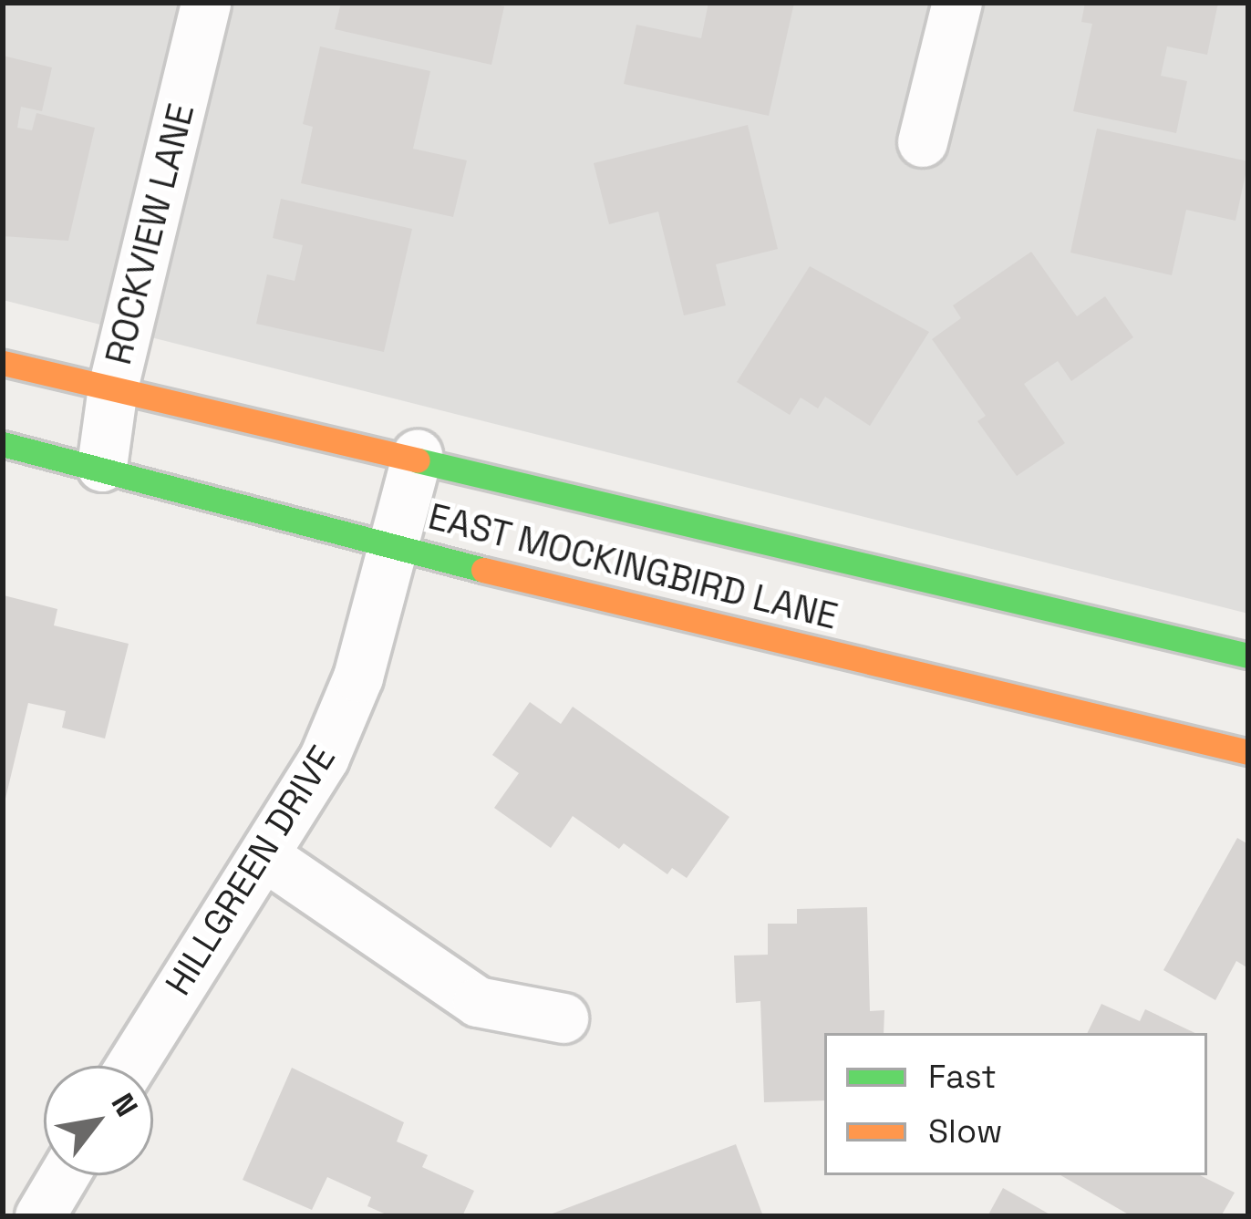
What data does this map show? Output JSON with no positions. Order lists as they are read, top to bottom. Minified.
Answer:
{"streets":{"main road":["EAST MOCKINGBIRD LANE"],"street":["ROCKVIEW LANE","HILLGREEN DRIVE"]},"crossings":[["ROCKVIEW LANE","EAST MOCKINGBIRD LANE"],["EAST MOCKINGBIRD LANE","HILLGREEN DRIVE"]],"legend":["Fast","Slow"],"north":"top right"}
